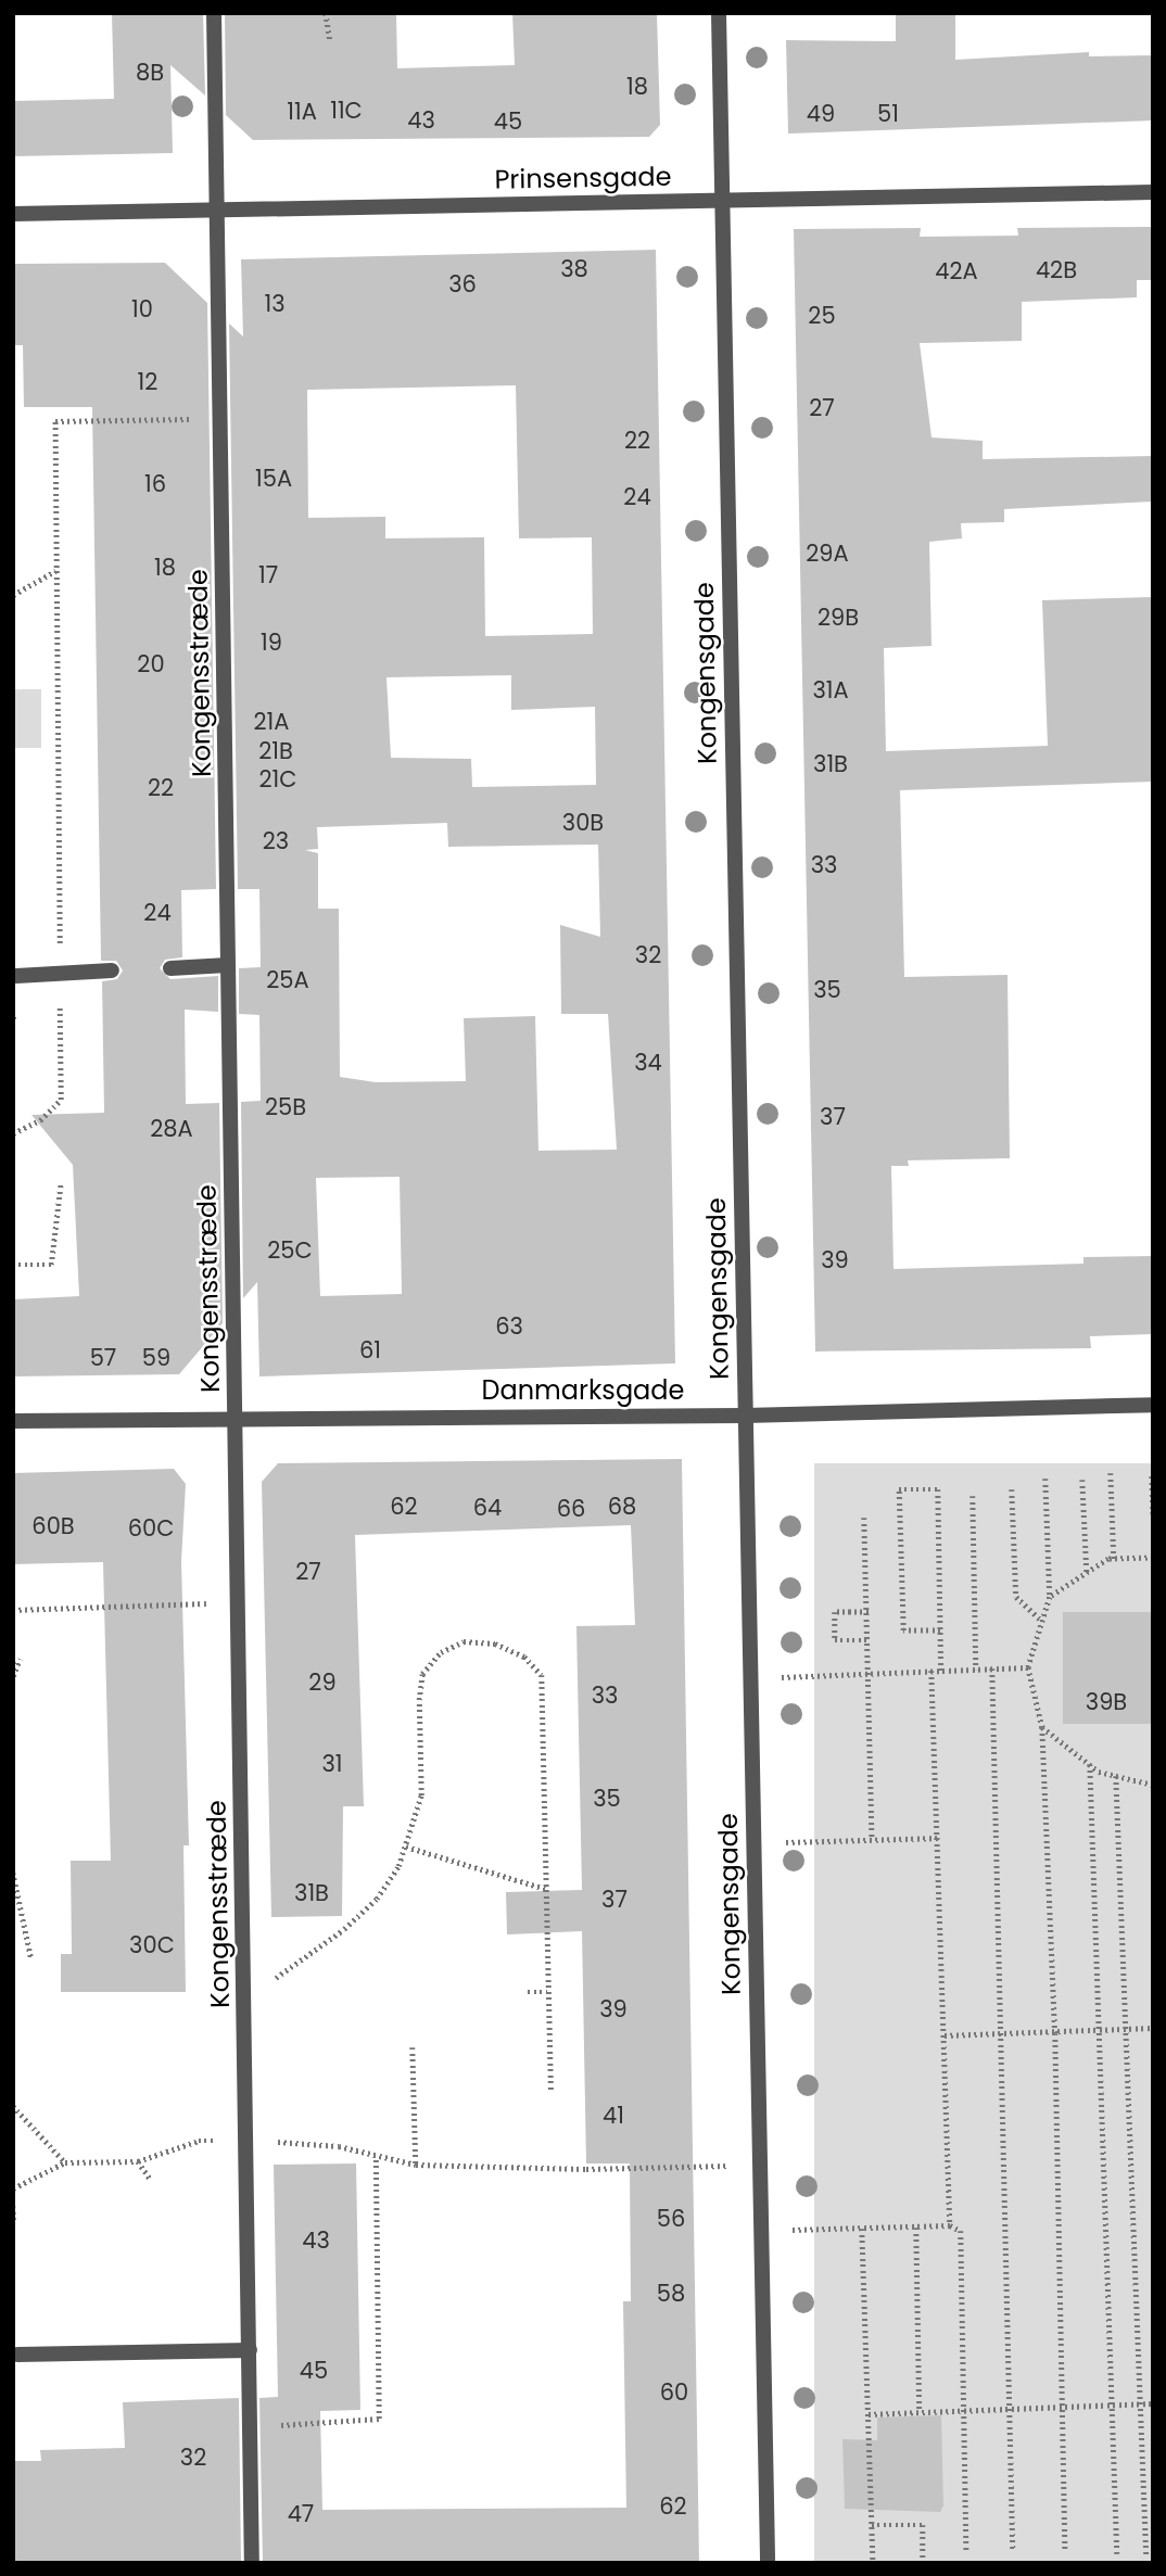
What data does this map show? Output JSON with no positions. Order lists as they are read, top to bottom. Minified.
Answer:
{"streets":{"street":["Prinsensgade","Kongensstræde","Kongensgade","Danmarksgade"]},"crossings":[["Prinsensgade","Kongensstræde"],["Prinsensgade","Kongensgade"],["Kongensstræde","Danmarksgade"],["Kongensgade","Danmarksgade"]],"house_numbers":["8B","18","11C","11A","49","51","43","45","38","42B","42A","36","13","10","25","12","27","22","15A","16","24","29A","18","17","29B","19","20","31A","21A","21B","31B","21C","22","30B","23","33","24","32","25A","35","34","25B","37","28A","25C","39","63","61","57","59","62","68","64","66","60B","60C","27","29","33","39B","31","35","31B","37","30C","39","41","56","43","58","45","60","32","62","47"]}
